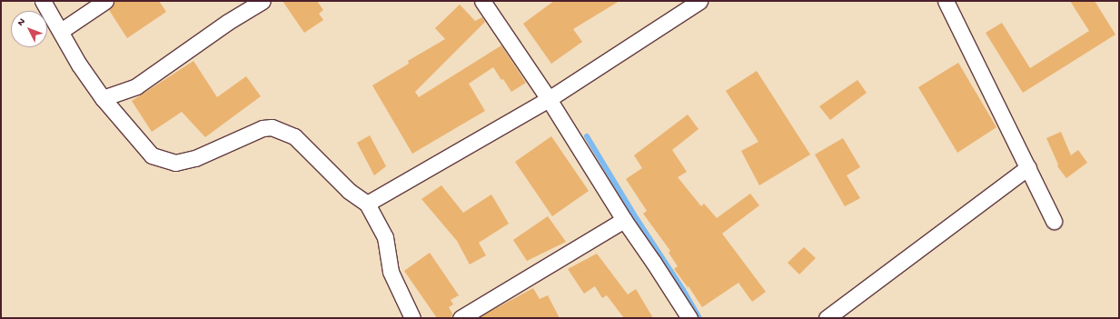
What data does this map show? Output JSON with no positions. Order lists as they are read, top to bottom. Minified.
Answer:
{"north":"top left"}
